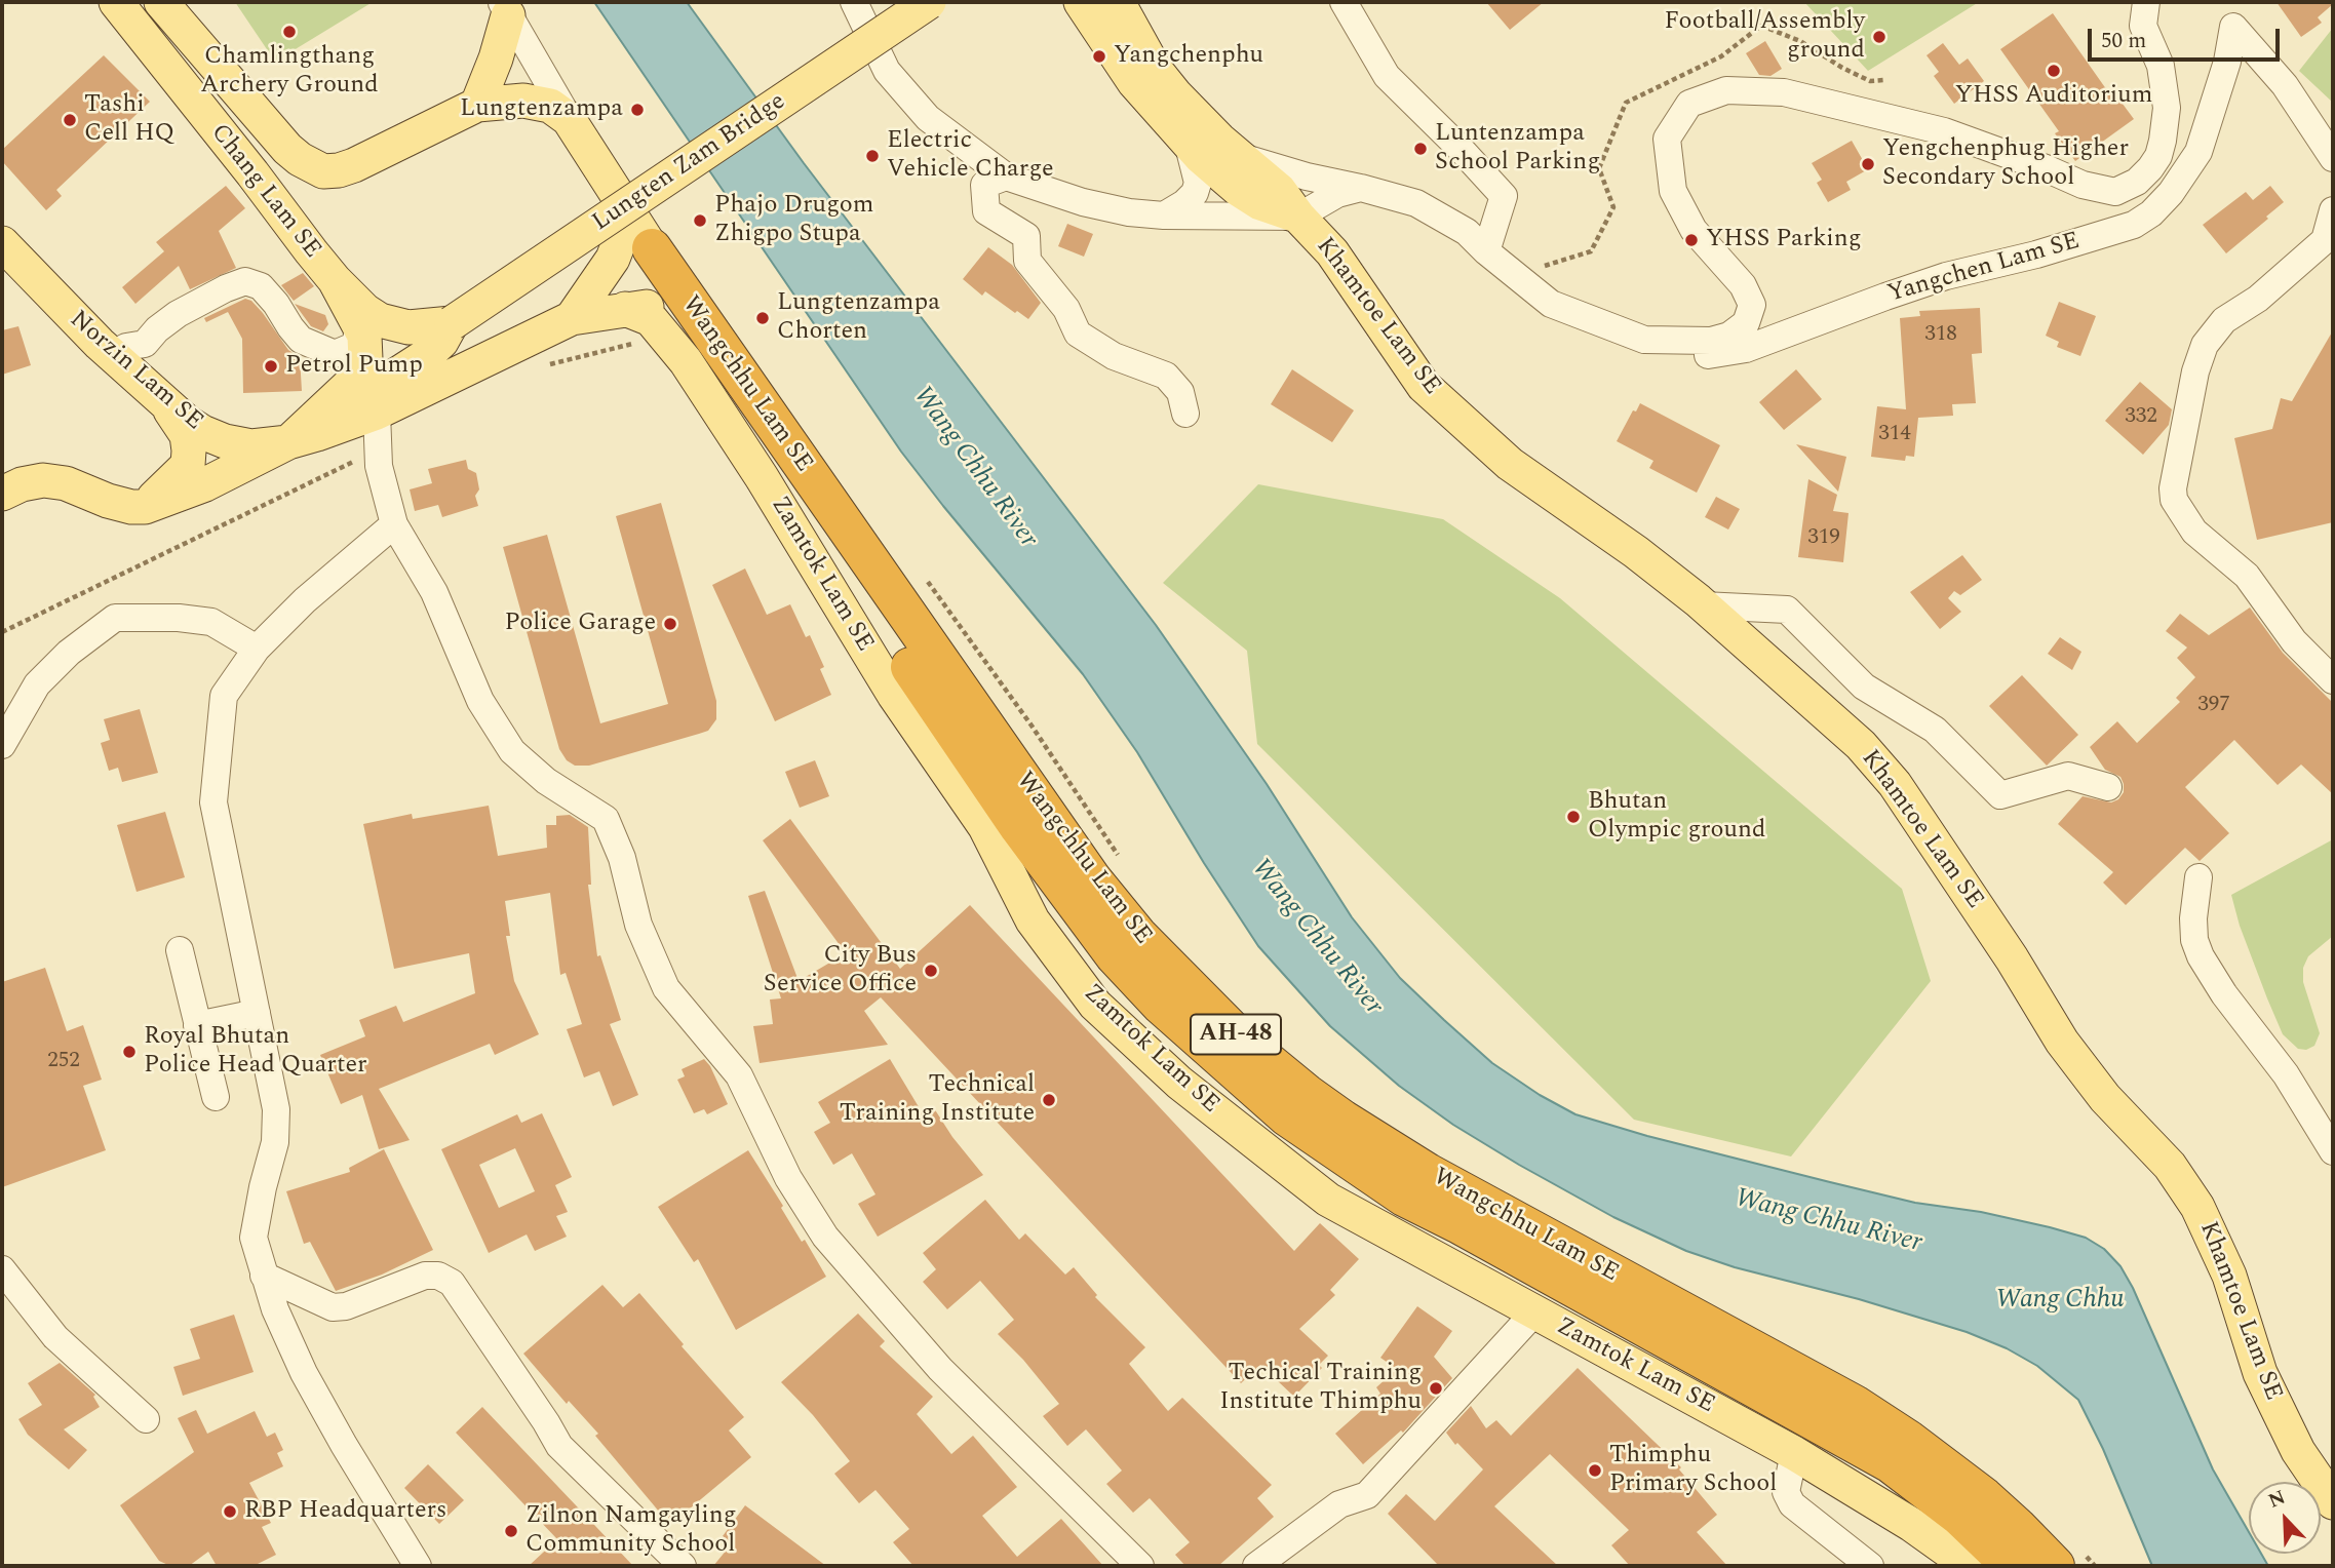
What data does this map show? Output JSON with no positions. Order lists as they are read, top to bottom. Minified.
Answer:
{"streets":{"highway":["Wangchhu Lam SE","AH-48"],"main road":["Lungten Zam Bridge","Chang Lam SE","Khamtoe Lam SE","Norzin Lam SE","Zamtok Lam SE"],"street":["Yangchen Lam SE"]},"crossings":[["Lungten Zam Bridge","Chang Lam SE"],["Wangchhu Lam SE","Zamtok Lam SE"]],"water":["Wang Chhu River","Wang Chhu"],"places":["Chamlingthang Archery Ground","Football/Assembly ground","Yangchenphu","YHSS Auditorium","Lungtenzampa","Tashi Cell HQ","Luntenzampa School Parking","Electric Vehicle Charge","Yengchenphug Higher Secondary School","Phajo Drugom Zhigpo Stupa","YHSS Parking","Lungtenzampa Chorten","Petrol Pump","Police Garage","Bhutan Olympic ground","City Bus Service Office","Royal Bhutan Police Head Quarter","Technical Training Institute","Techical Training Institute Thimphu","Thimphu Primary School","RBP Headquarters","Zilnon Namgayling Community School"],"house_numbers":["318","332","314","319","397","252"],"scale_bar":"50 m","north":"top left"}
